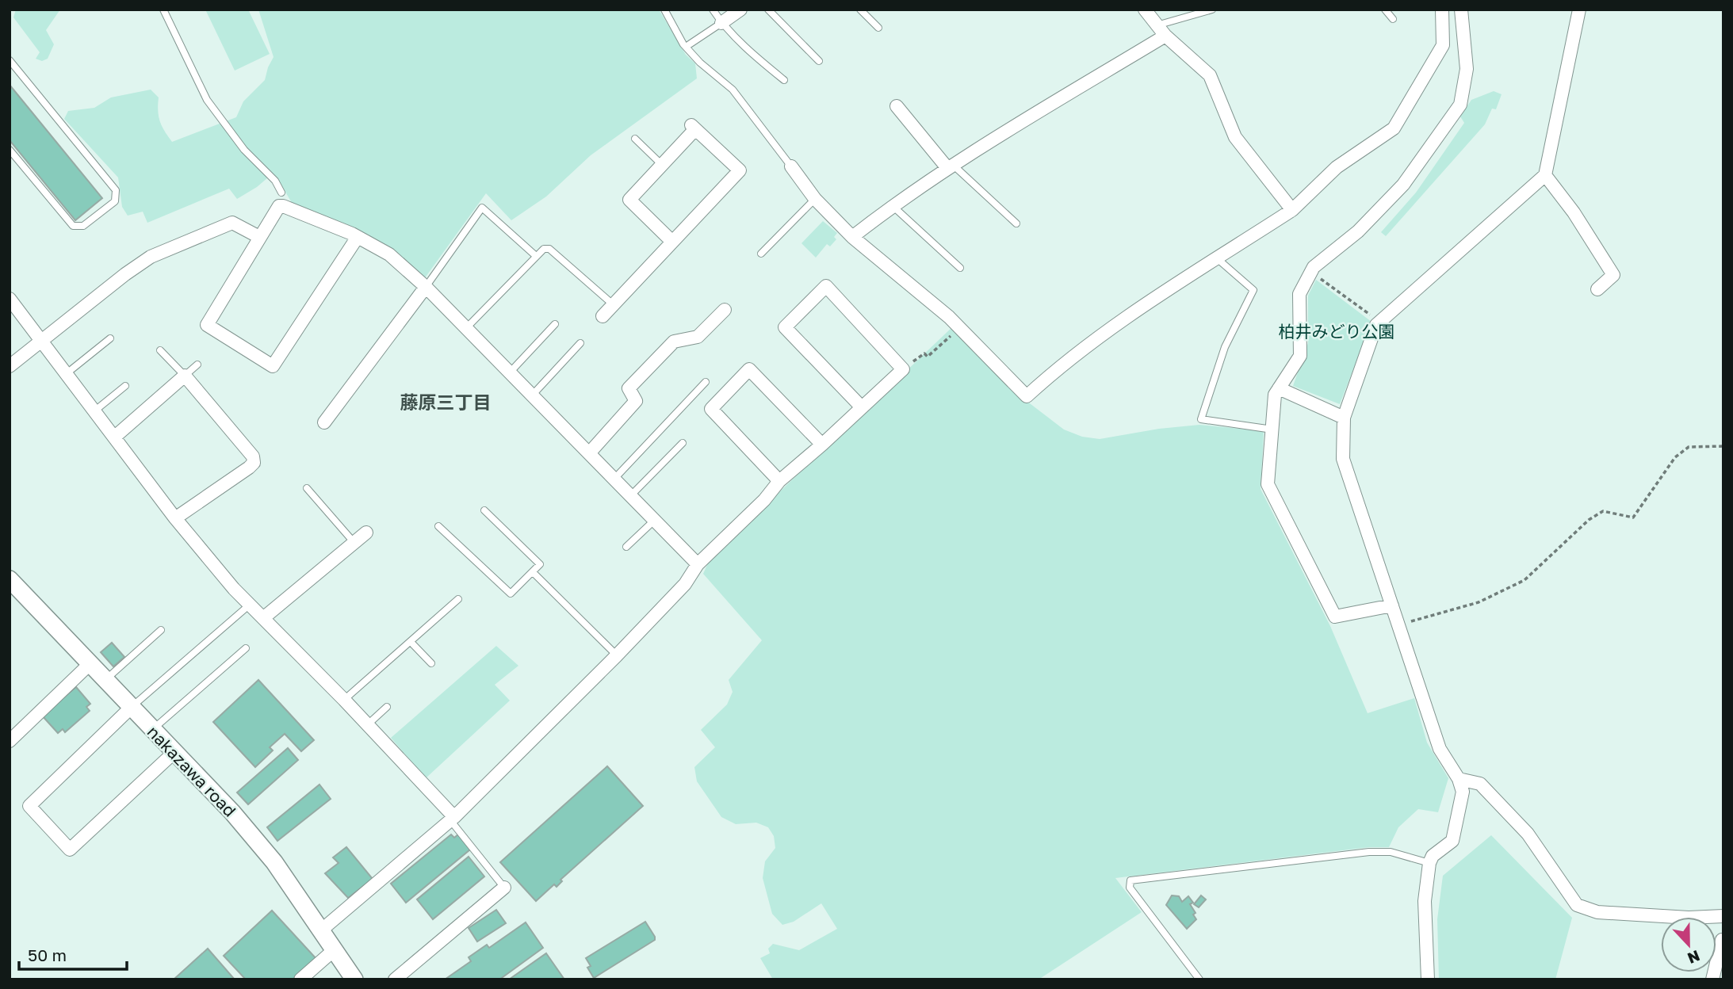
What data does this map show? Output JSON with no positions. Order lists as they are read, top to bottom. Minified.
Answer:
{"streets":{"street":["nakazawa road"]},"districts":["藤原三丁目"],"parks":["柏井みどり公園"],"scale_bar":"50 m","north":"bottom"}
